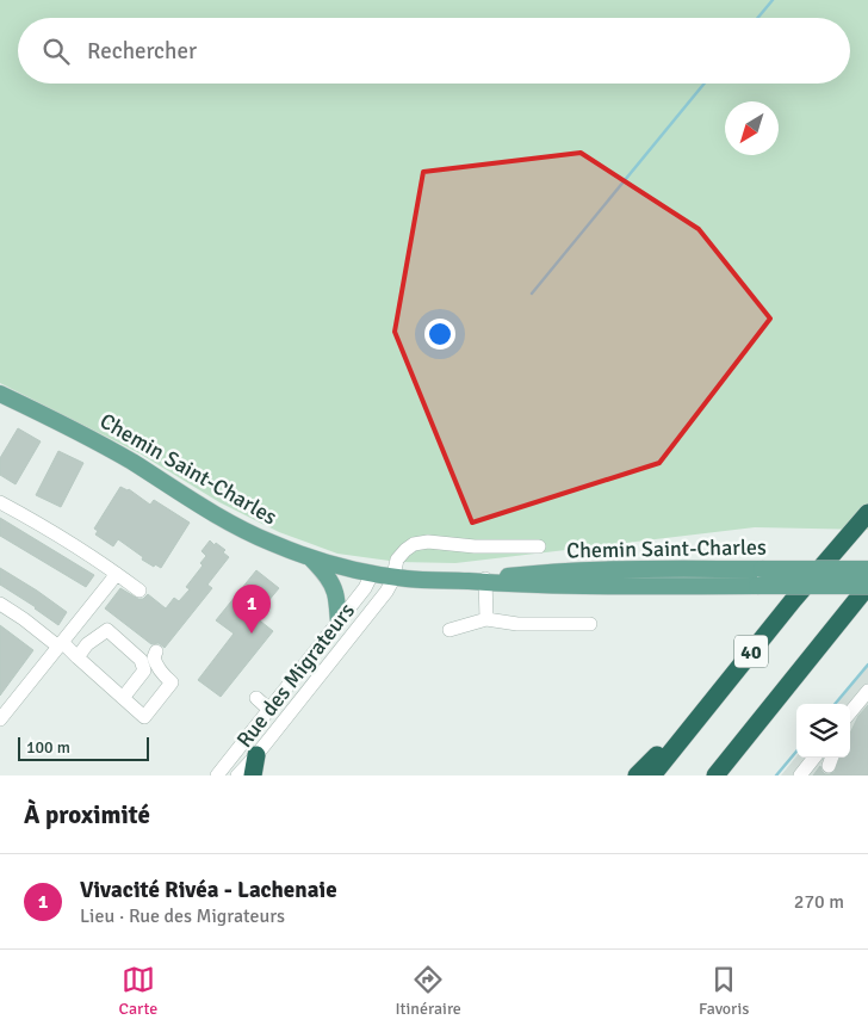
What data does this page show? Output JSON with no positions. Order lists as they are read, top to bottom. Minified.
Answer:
{"streets":{"highway":["40"],"main road":["Chemin Saint-Charles"],"street":["Rue des Migrateurs"]},"crossings":[["Chemin Saint-Charles","40"],["Chemin Saint-Charles","Rue des Migrateurs"]],"scale_bar":"100 m","north":"bottom left","page":{"search":"Rechercher","pins":"1","scale":"100 m","heading":"À proximité","list":[{"mark":"1","name":"Vivacité Rivéa - Lachenaie","note":"Lieu · Rue des Migrateurs","value":"270 m"}],"nav":["Carte","Itinéraire","Favoris"]}}
